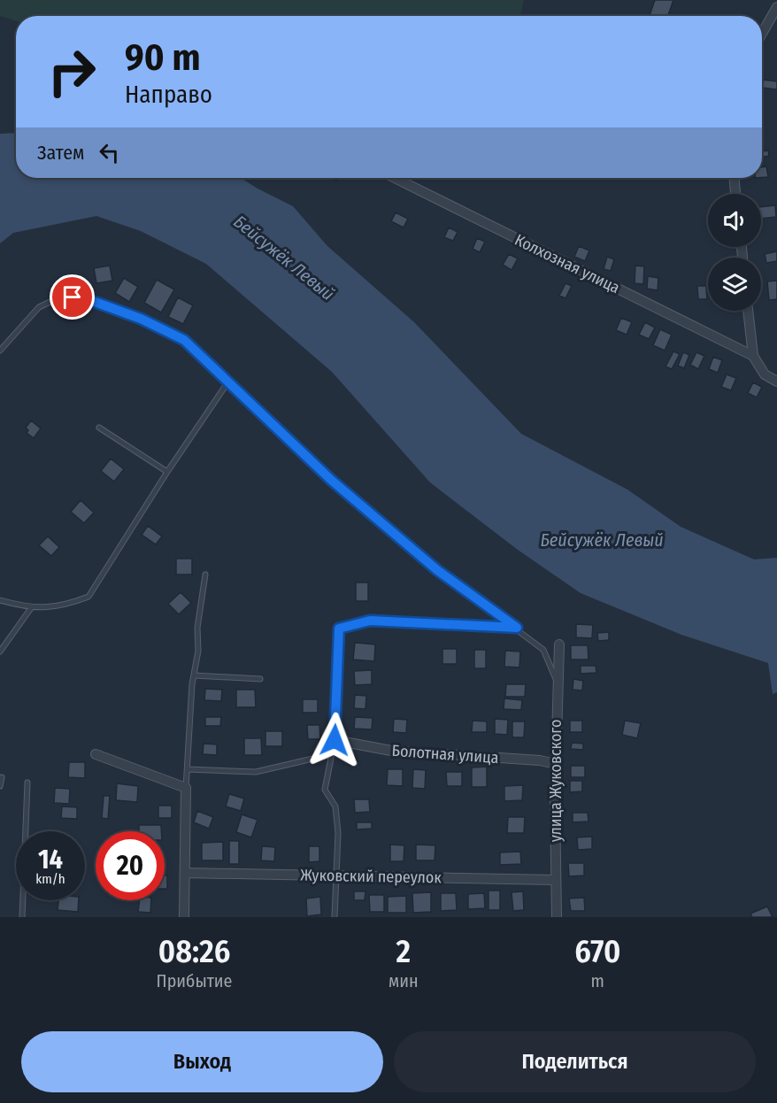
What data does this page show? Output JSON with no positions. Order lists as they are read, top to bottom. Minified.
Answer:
{"streets":{"street":["Колхозная улица","Болотная улица","улица Жуковского","Жуковский переулок"]},"crossings":[["Болотная улица","улица Жуковского"],["улица Жуковского","Жуковский переулок"]],"water":["Бейсужёк Левый"],"page":{"turn":["90 m","Направо"],"then":"Затем","speed":"14 km/h","limit":"20","eta":["08:26","Прибытие","2","мин","670","m"],"buttons":["Выход","Поделиться"]}}
